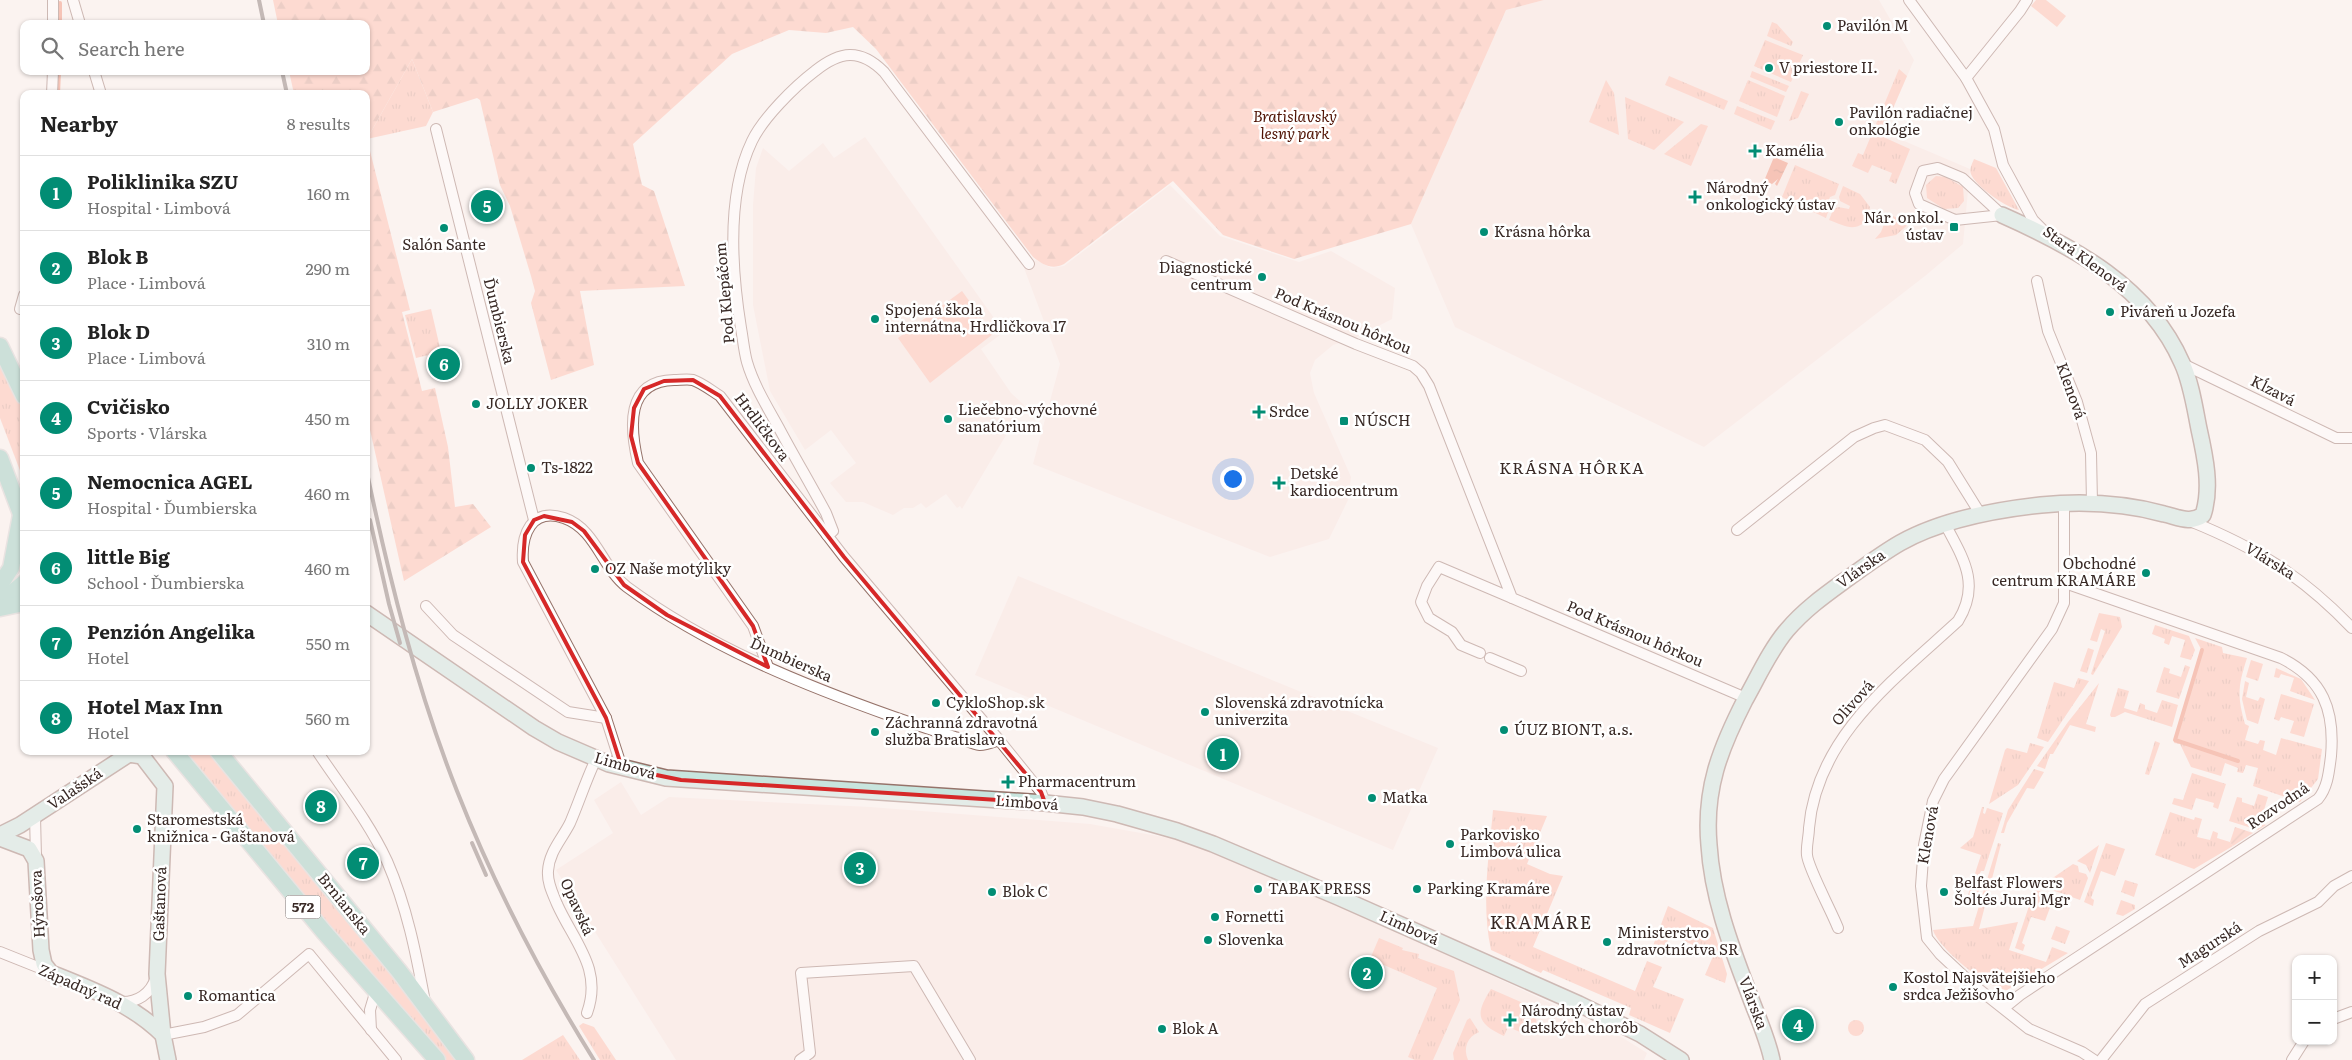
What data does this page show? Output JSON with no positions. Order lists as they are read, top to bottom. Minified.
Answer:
{"streets":{"main road":["Brnianska","572"],"street":["Stará Klenová","Pod Klepáčom","Ďumbierska","Pod Krásnou hôrkou","Klenová","Kĺzavá","Hrdličkova","Vlárska","Olivová","Limbová","Valašská","Rozvodná","Hýrošova","Gaštanová","Opavská","Magurská","Západný rad"]},"crossings":[["Stará Klenová","Kĺzavá"],["Stará Klenová","Vlárska"],["Pod Klepáčom","Hrdličkova"],["Ďumbierska","Hrdličkova"],["Pod Krásnou hôrkou","Vlárska"],["Klenová","Vlárska"],["Klenová","Rozvodná"],["Vlárska","Olivová"],["Limbová","Opavská"],["Valašská","Hýrošova"],["Valašská","Gaštanová"],["Hýrošova","Západný rad"],["Gaštanová","Západný rad"]],"districts":["KRÁSNA HÔRKA","KRAMÁRE"],"parks":["Bratislavský lesný park"],"places":{"other":["Pavilón M","V priestore II.","Pavilón radiačnej onkológie","Salón Sante","Krásna hôrka","Diagnostické centrum","Piváreň u Jozefa","Spojená škola internátna, Hrdličkova 17","JOLLY JOKER","Liečebno-výchovné sanatórium","Ts-1822","OZ Naše motýliky","Obchodné centrum KRAMÁRE","CykloShop.sk","Slovenská zdravotnícka univerzita","ÚUZ BIONT, a.s.","Záchranná zdravotná služba Bratislava","Matka","Staromestská knižnica - Gaštanová","Parkovisko Limbová ulica","TABAK PRESS","Parking Kramáre","Blok C","Belfast Flowers Šoltés Juraj Mgr","Fornetti","Slovenka","Ministerstvo zdravotníctva SR","Kostol Najsvätejšieho srdca Ježišovho","Romantica","Blok A"],"health":["Kamélia","Národný onkologický ústav","Srdce","Detské kardiocentrum","Pharmacentrum","Národný ústav detských chorôb"],"transit":["Nár. onkol. ústav","NÚSCH"]},"page":{"search":"Search here","heading":["Nearby","8 results"],"list":[{"mark":"1","name":"Poliklinika SZU","note":"Hospital · Limbová","value":"160 m"},{"mark":"2","name":"Blok B","note":"Place · Limbová","value":"290 m"},{"mark":"3","name":"Blok D","note":"Place · Limbová","value":"310 m"},{"mark":"4","name":"Cvičisko","note":"Sports · Vlárska","value":"450 m"},{"mark":"5","name":"Nemocnica AGEL","note":"Hospital · Ďumbierska","value":"460 m"},{"mark":"6","name":"little Big","note":"School · Ďumbierska","value":"460 m"},{"mark":"7","name":"Penzión Angelika","note":"Hotel","value":"550 m"},{"mark":"8","name":"Hotel Max Inn","note":"Hotel","value":"560 m"}],"pins":["5","6","1","8","7","3","2","4"],"map_buttons":["+","−"]}}
